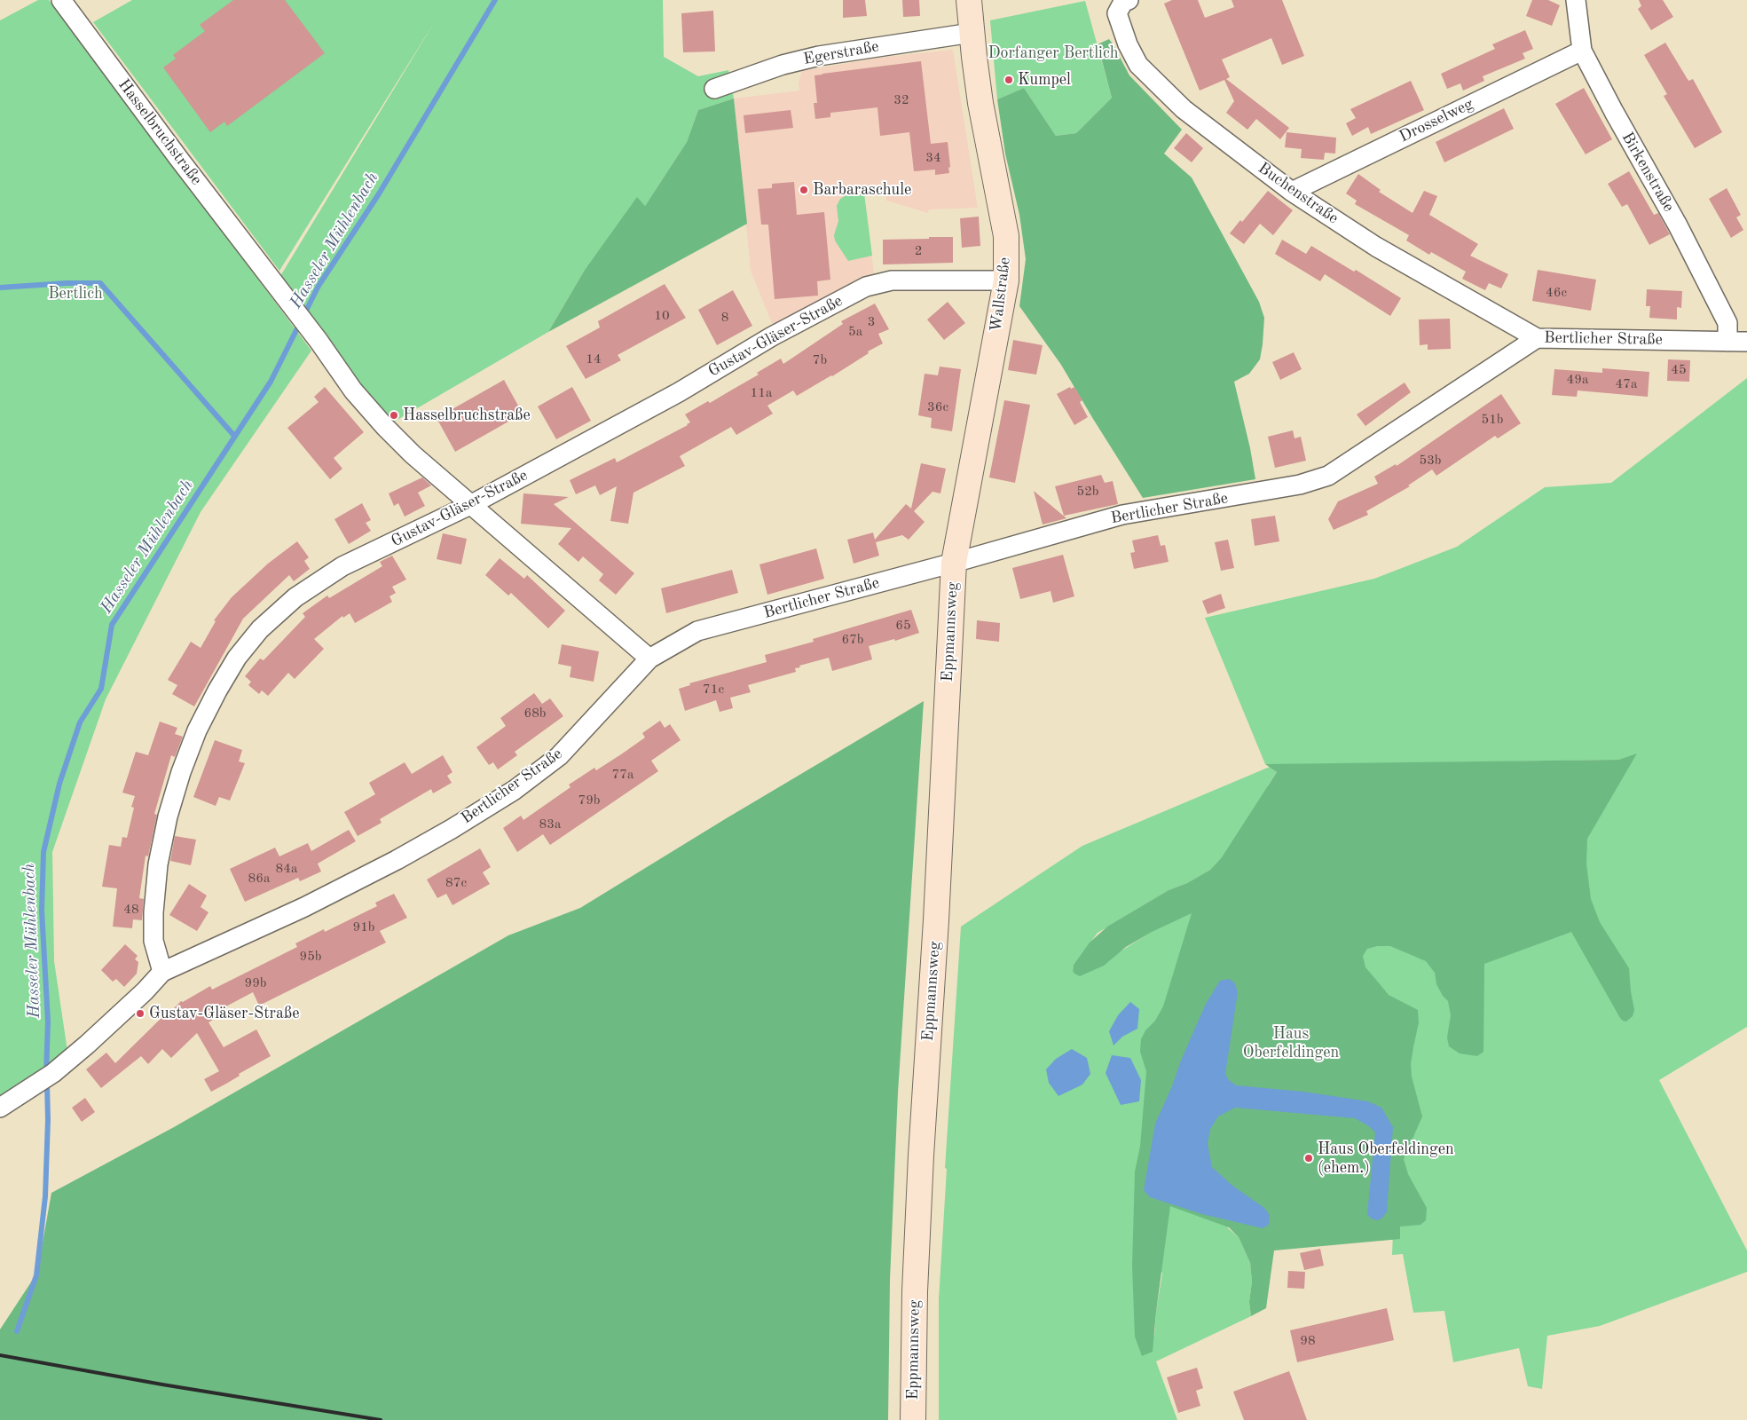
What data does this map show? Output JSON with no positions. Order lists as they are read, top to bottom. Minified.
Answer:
{"streets":{"street":["Egerstraße","Drosselweg","Hasselbruchstraße","Birkenstraße","Buchenstraße","Wallstraße","Gustav-Gläser-Straße","Bertlicher Straße","Eppmannsweg"]},"crossings":[["Egerstraße","Wallstraße"],["Drosselweg","Birkenstraße"],["Drosselweg","Buchenstraße"],["Hasselbruchstraße","Gustav-Gläser-Straße"],["Hasselbruchstraße","Bertlicher Straße"],["Birkenstraße","Bertlicher Straße"],["Buchenstraße","Bertlicher Straße"],["Wallstraße","Gustav-Gläser-Straße"],["Wallstraße","Bertlicher Straße"],["Wallstraße","Eppmannsweg"],["Gustav-Gläser-Straße","Bertlicher Straße"],["Bertlicher Straße","Eppmannsweg"]],"water":["Hasseler Mühlenbach"],"parks":["Dorfanger Bertlich","Bertlich","Haus Oberfeldingen"],"places":["Kumpel","Barbaraschule","Hasselbruchstraße","Gustav-Gläser-Straße","Haus Oberfeldingen (ehem.)"],"house_numbers":["32","34","2","46c","10","8","3","5a","14","7b","45","49a","47a","11a","36c","51b","53b","52b","65","67b","71c","68b","77a","79b","83a","84a","86a","87c","48","91b","95b","99b","98"]}
